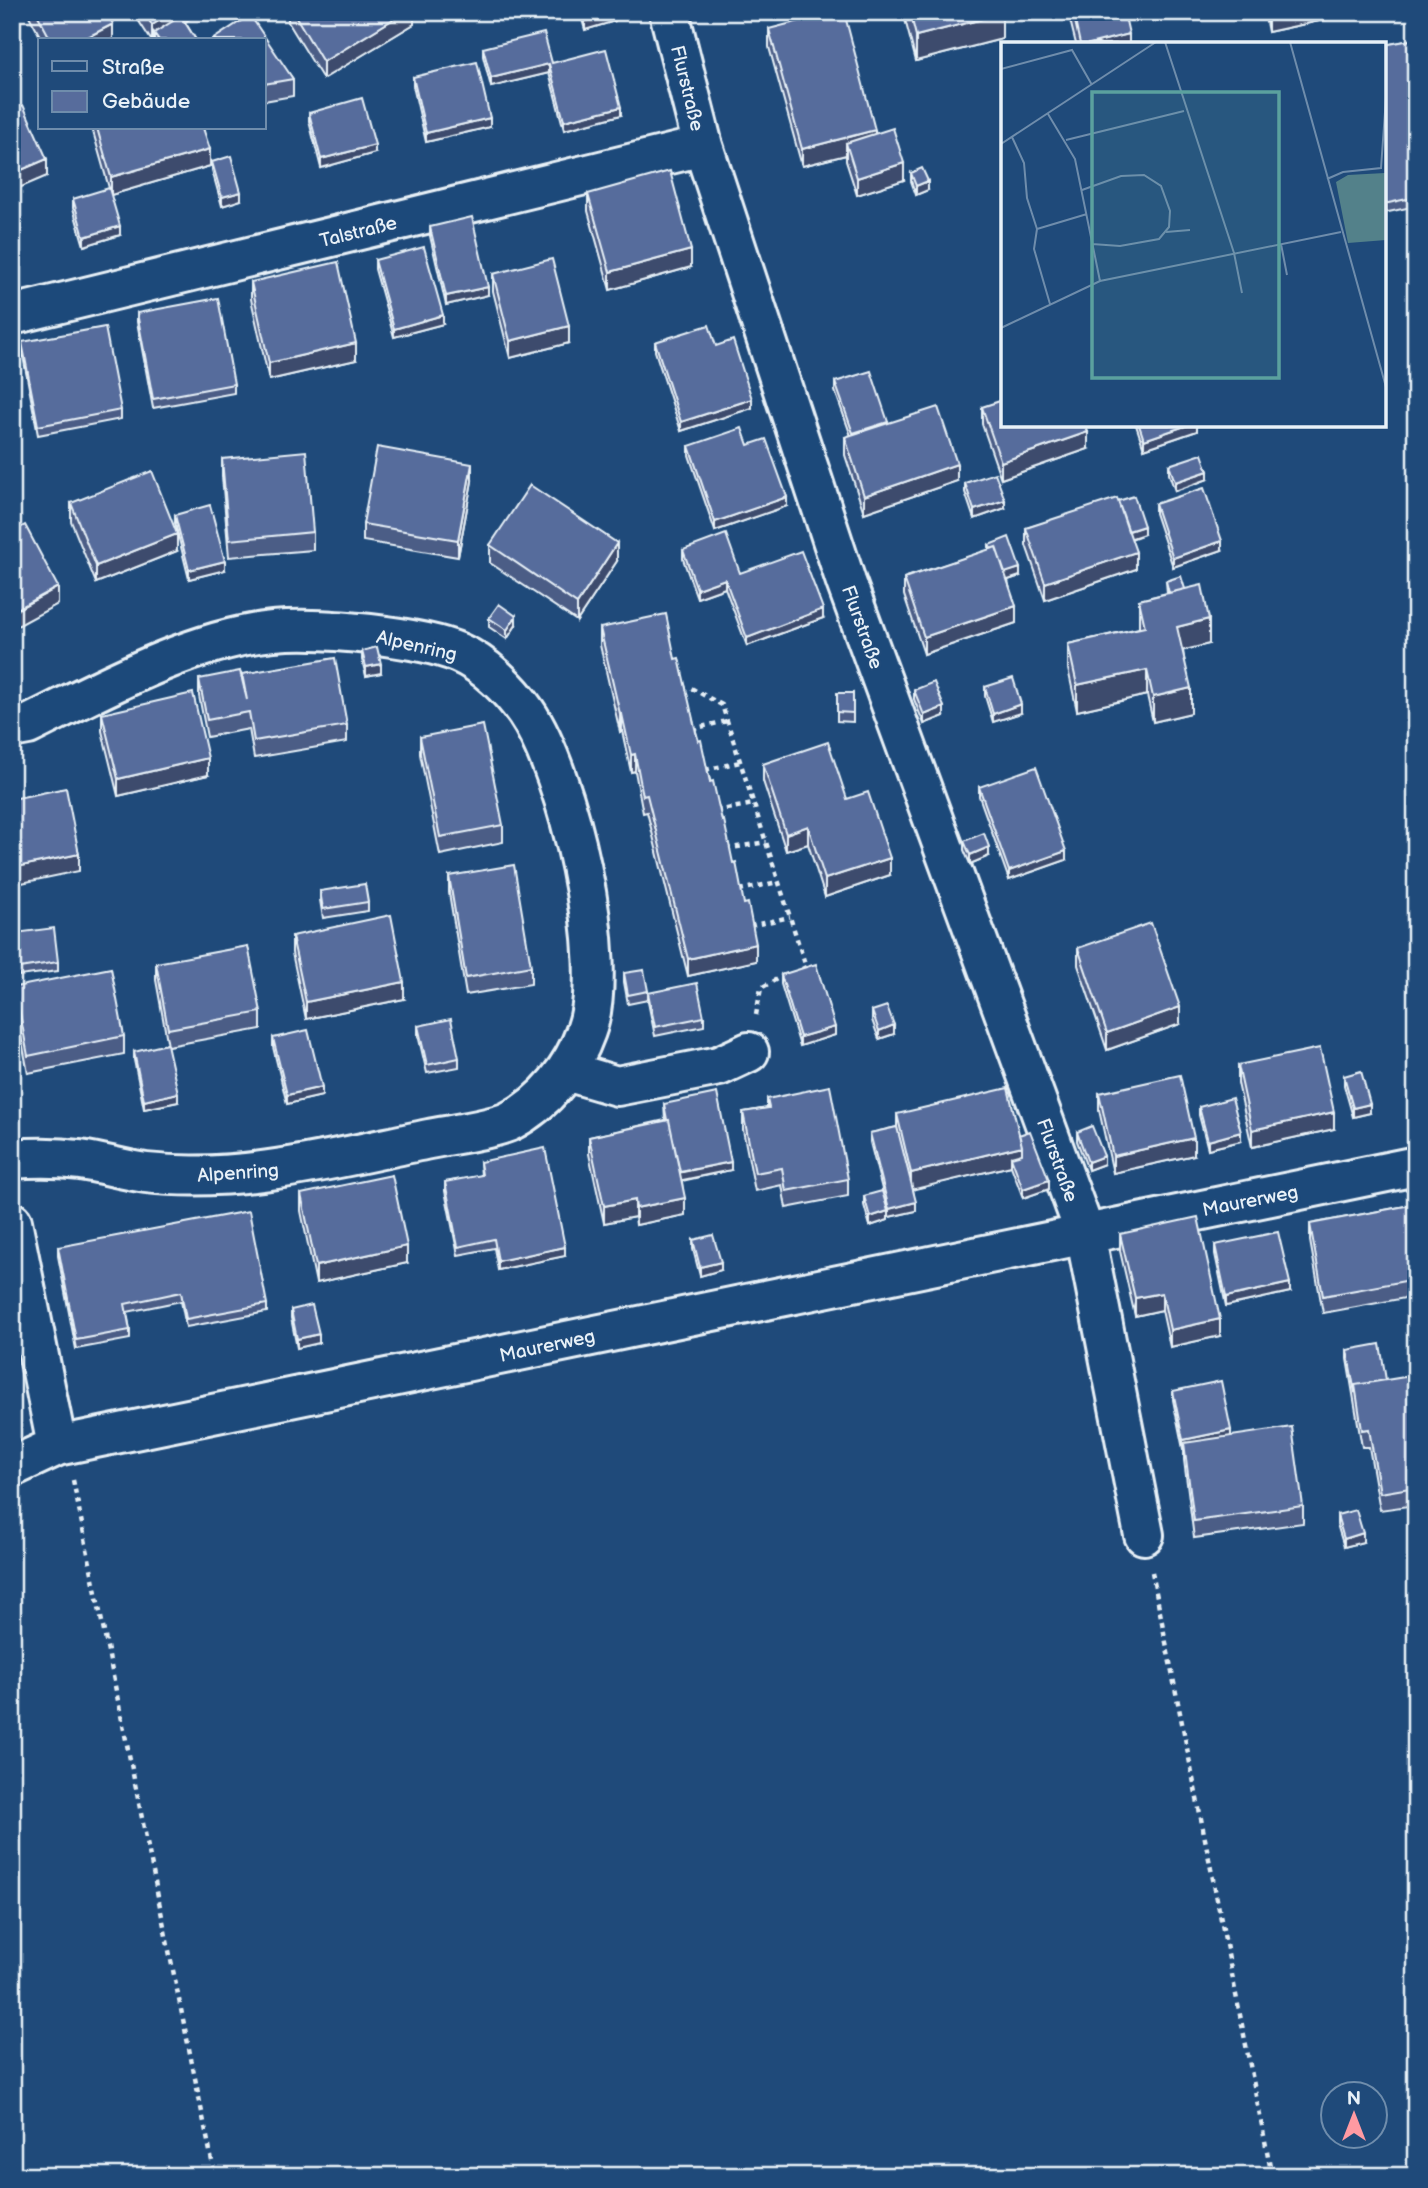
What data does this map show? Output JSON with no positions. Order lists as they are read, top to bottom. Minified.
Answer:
{"streets":{"street":["Flurstraße","Talstraße","Alpenring","Maurerweg"]},"crossings":[["Flurstraße","Talstraße"],["Flurstraße","Maurerweg"]],"legend":["Straße","Gebäude"],"north":"top"}
